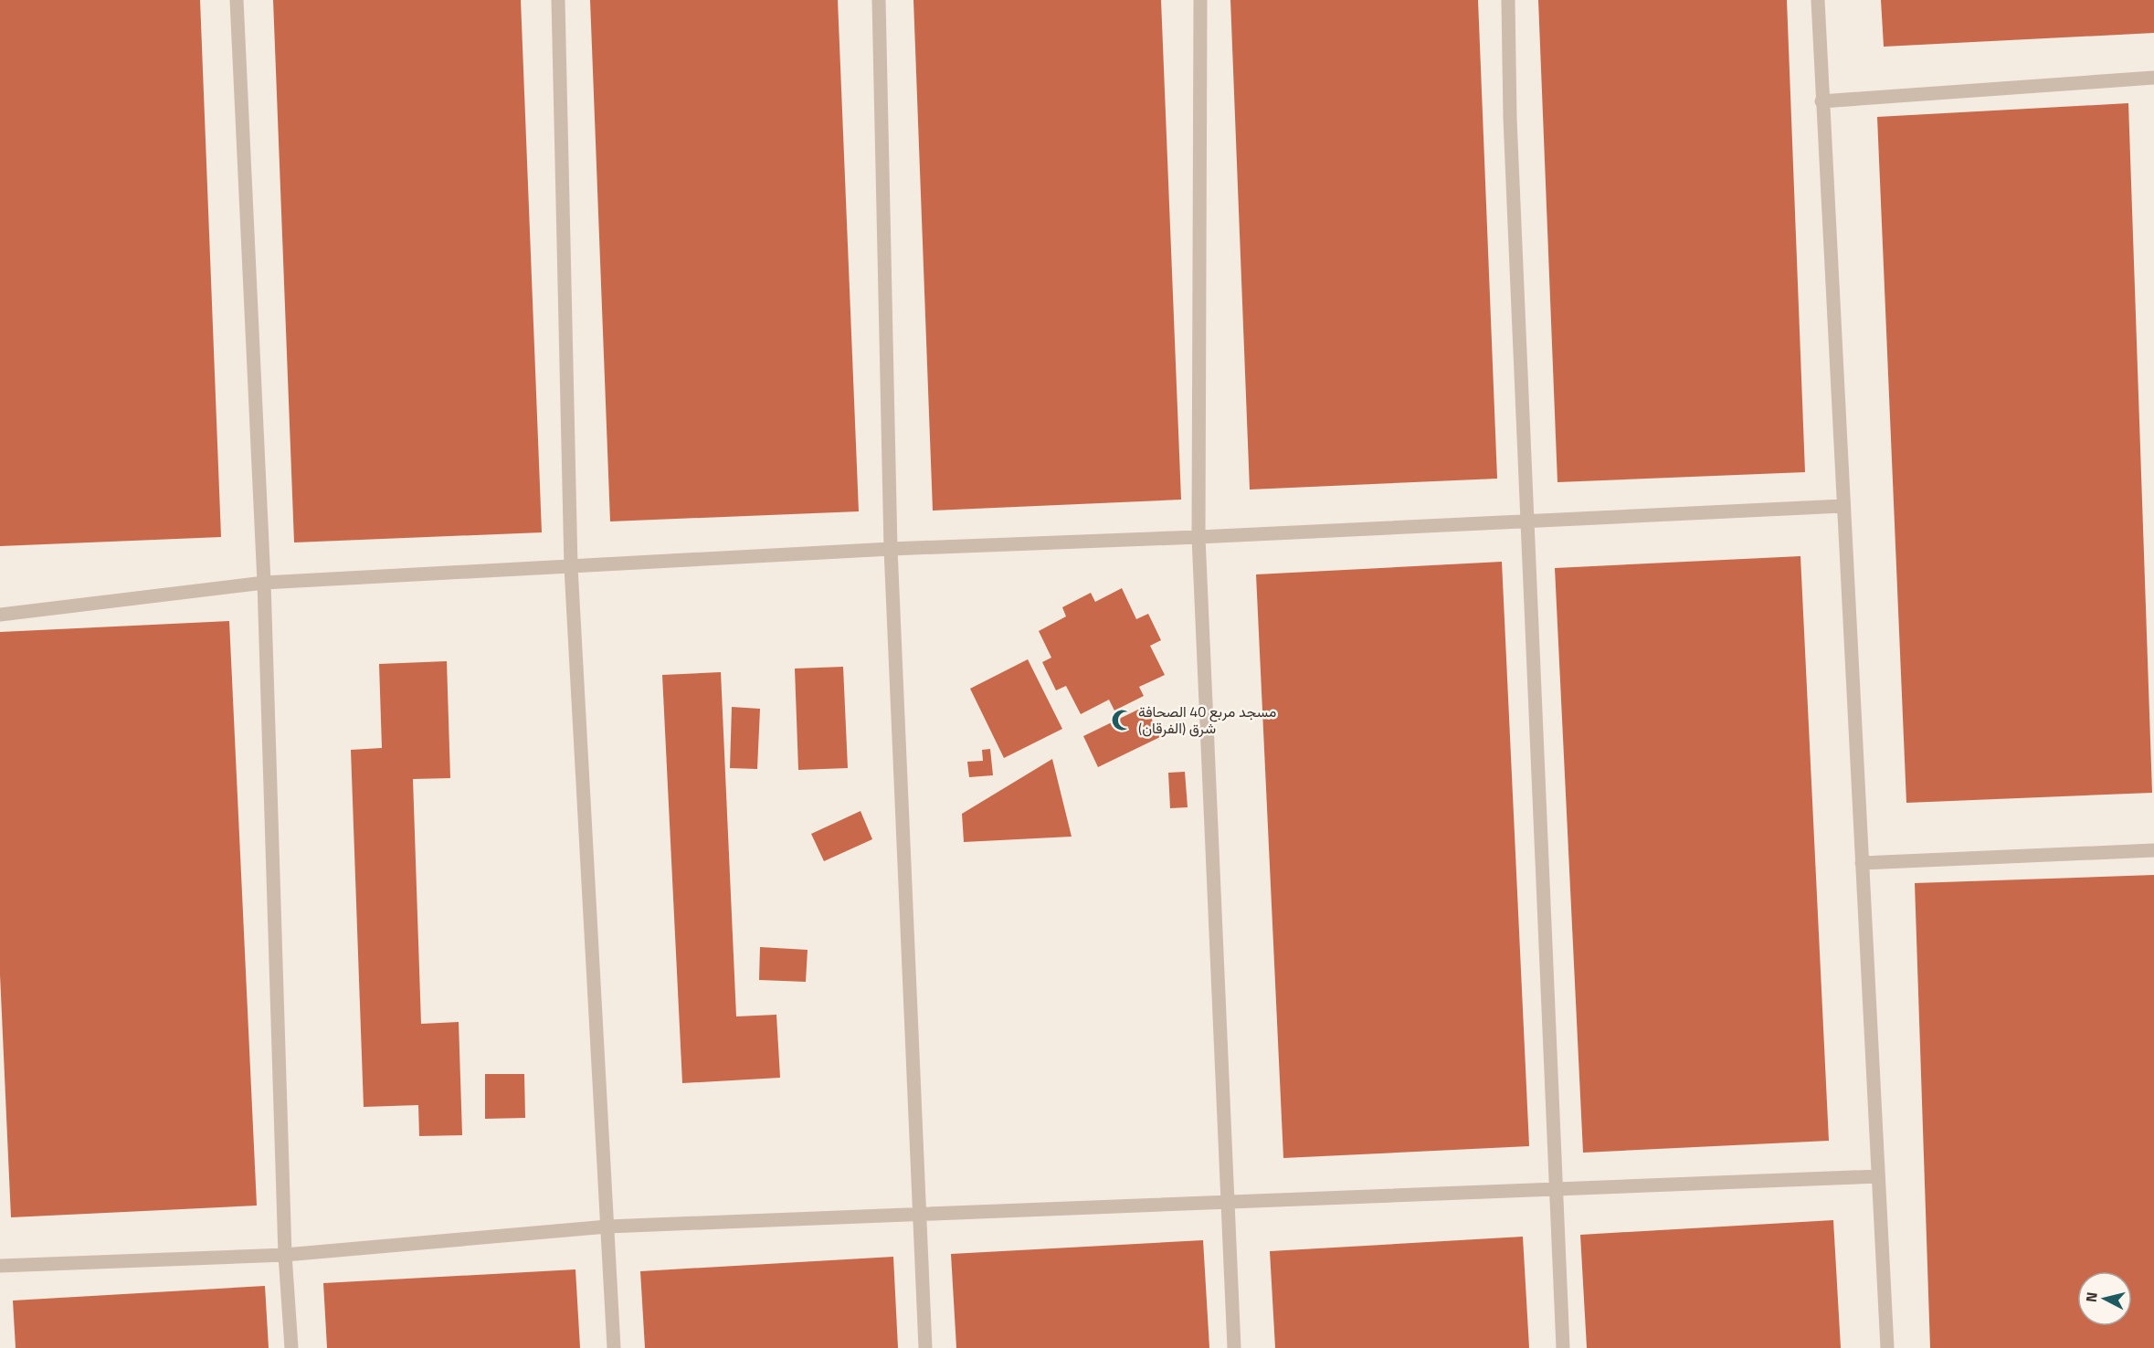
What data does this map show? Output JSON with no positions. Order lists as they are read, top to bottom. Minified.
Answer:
{"places":{"mosque":["مسجد مربع 40 الصحافة شرق (الفرقان)"]},"north":"left"}
